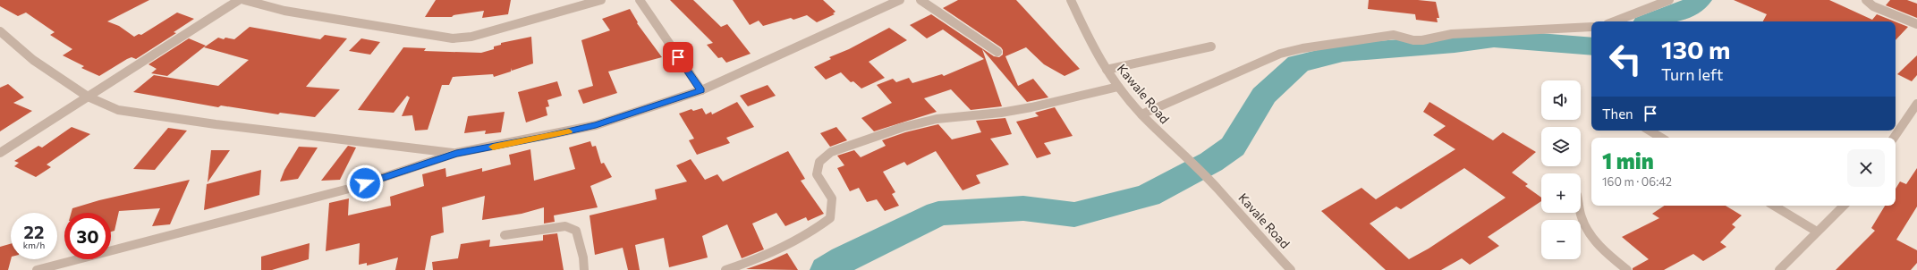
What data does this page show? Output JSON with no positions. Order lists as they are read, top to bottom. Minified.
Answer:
{"streets":{"street":["Kawale Road","Kavale Road"]},"crossings":[["Kawale Road","Kavale Road"]],"page":{"turn":["130 m","Turn left"],"map_buttons":["+","−"],"then":"Then","heading":["1 min","160 m · 06:42"],"speed":"22 km/h","limit":"30"}}
